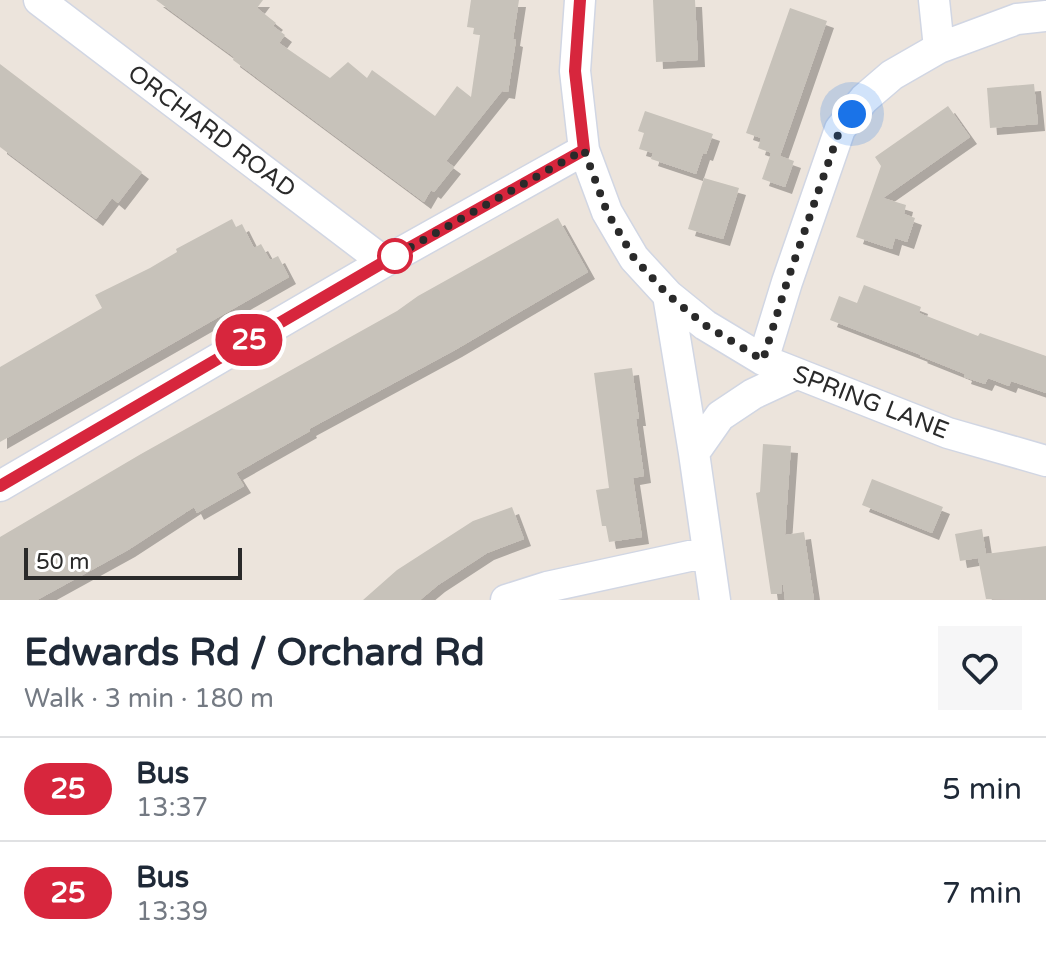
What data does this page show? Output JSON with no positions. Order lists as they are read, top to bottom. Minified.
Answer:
{"streets":{"street":["ORCHARD ROAD","SPRING LANE"]},"lines":["bus line 25"],"scale_bar":"50 m","page":{"on_map":"25","scale":"50 m","heading":["Edwards Rd / Orchard Rd","Walk · 3 min · 180 m"],"list":[{"mark":"25","name":"Bus","note":"13:37","value":"5 min"},{"mark":"25","name":"Bus","note":"13:39","value":"7 min"}]}}
